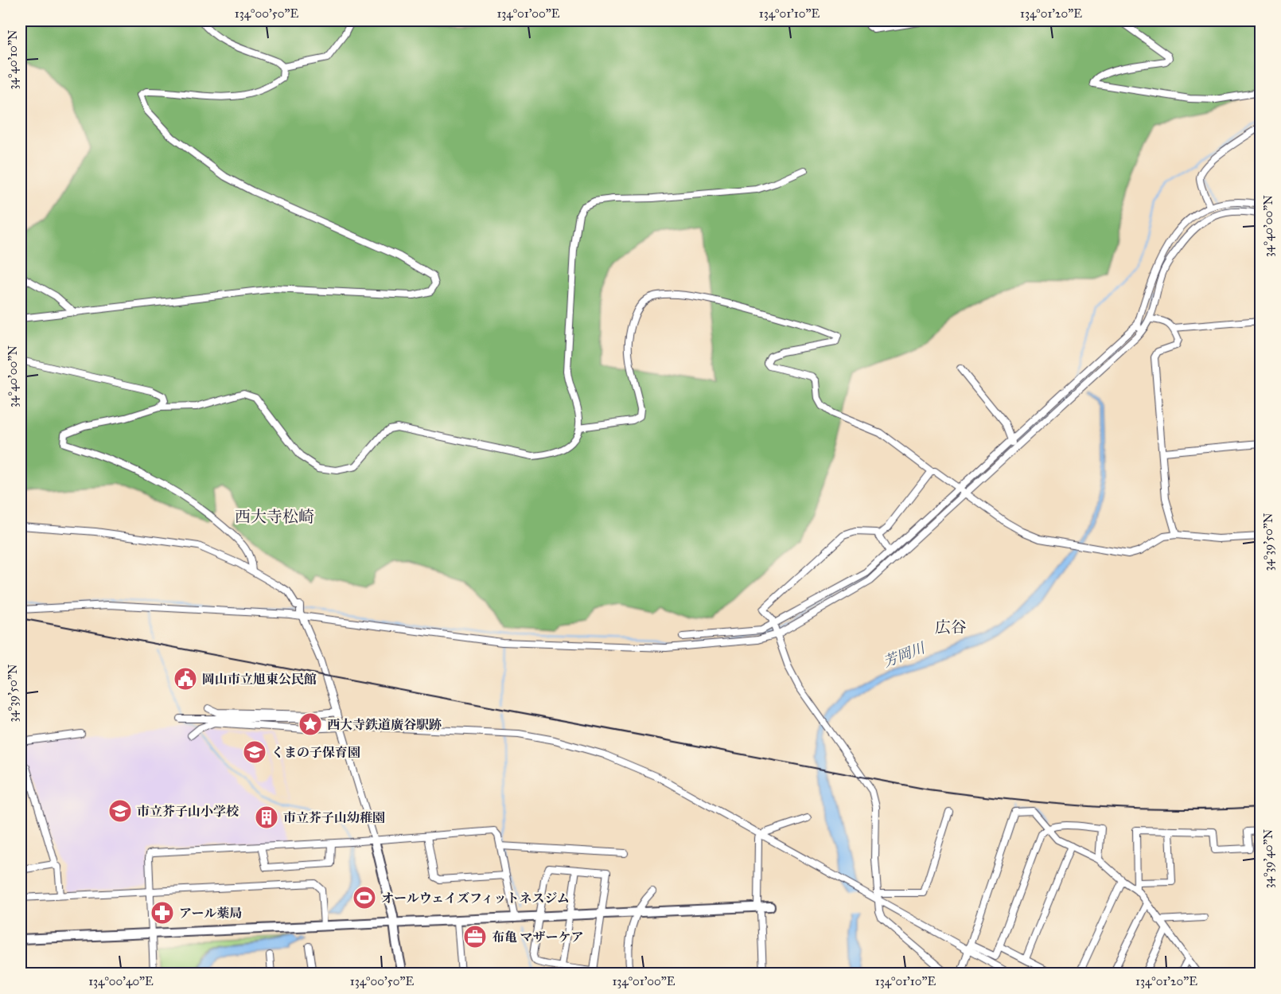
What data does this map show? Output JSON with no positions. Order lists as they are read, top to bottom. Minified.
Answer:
{"districts":["西大寺松崎","広谷"],"water":["芳岡川"],"places":{"public building":["岡山市立旭東公民館"],"place":["西大寺鉄道廣谷駅跡"],"school or university":["くまの子保育園","市立芥子山小学校"],"building":["市立芥子山幼稚園"],"sports":["オールウェイズフィットネスジム"],"pharmacy":["アール薬局"],"office":["布亀 マザーケア"]},"coordinates":["134°00'50\"E","134°01'00\"E","134°01'10\"E","134°01'20\"E","34°40'10\"N","34°40'00\"N","34°39'50\"N","34°39'40\"N","134°00'40\"E"]}
